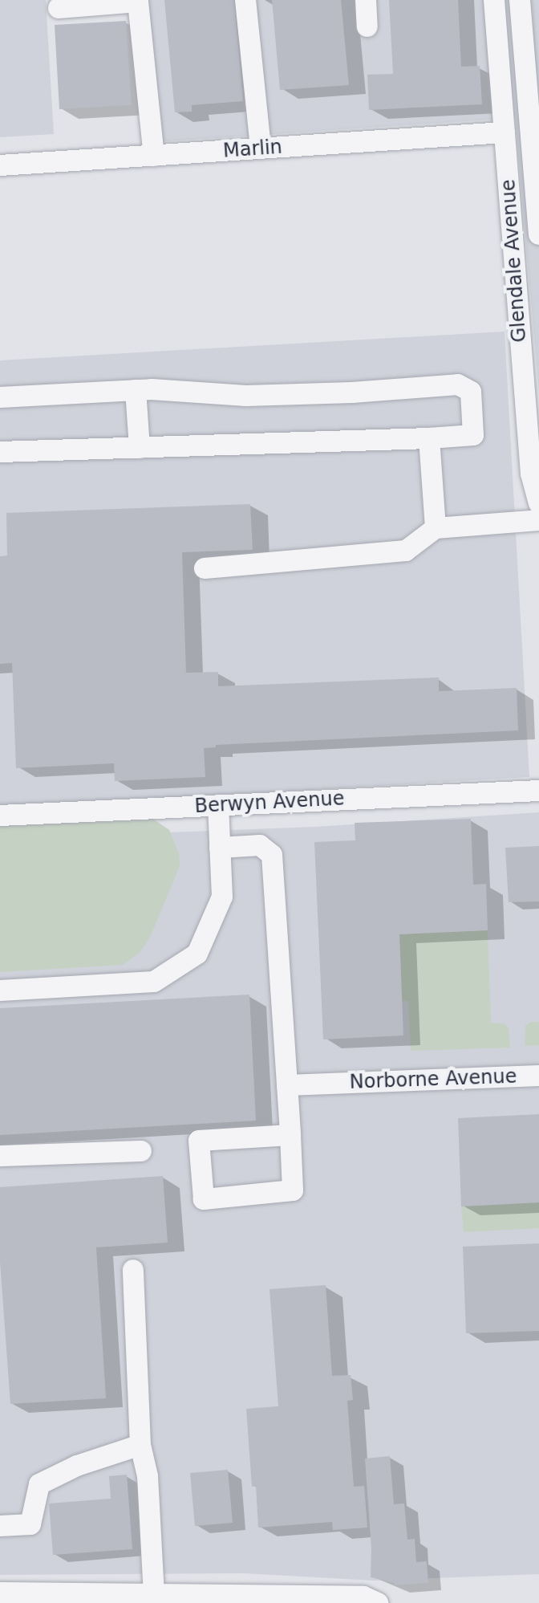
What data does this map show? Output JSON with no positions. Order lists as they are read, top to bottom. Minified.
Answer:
{"streets":{"street":["Marlin","Glendale Avenue","Berwyn Avenue","Norborne Avenue"]},"crossings":[["Marlin","Glendale Avenue"]]}
